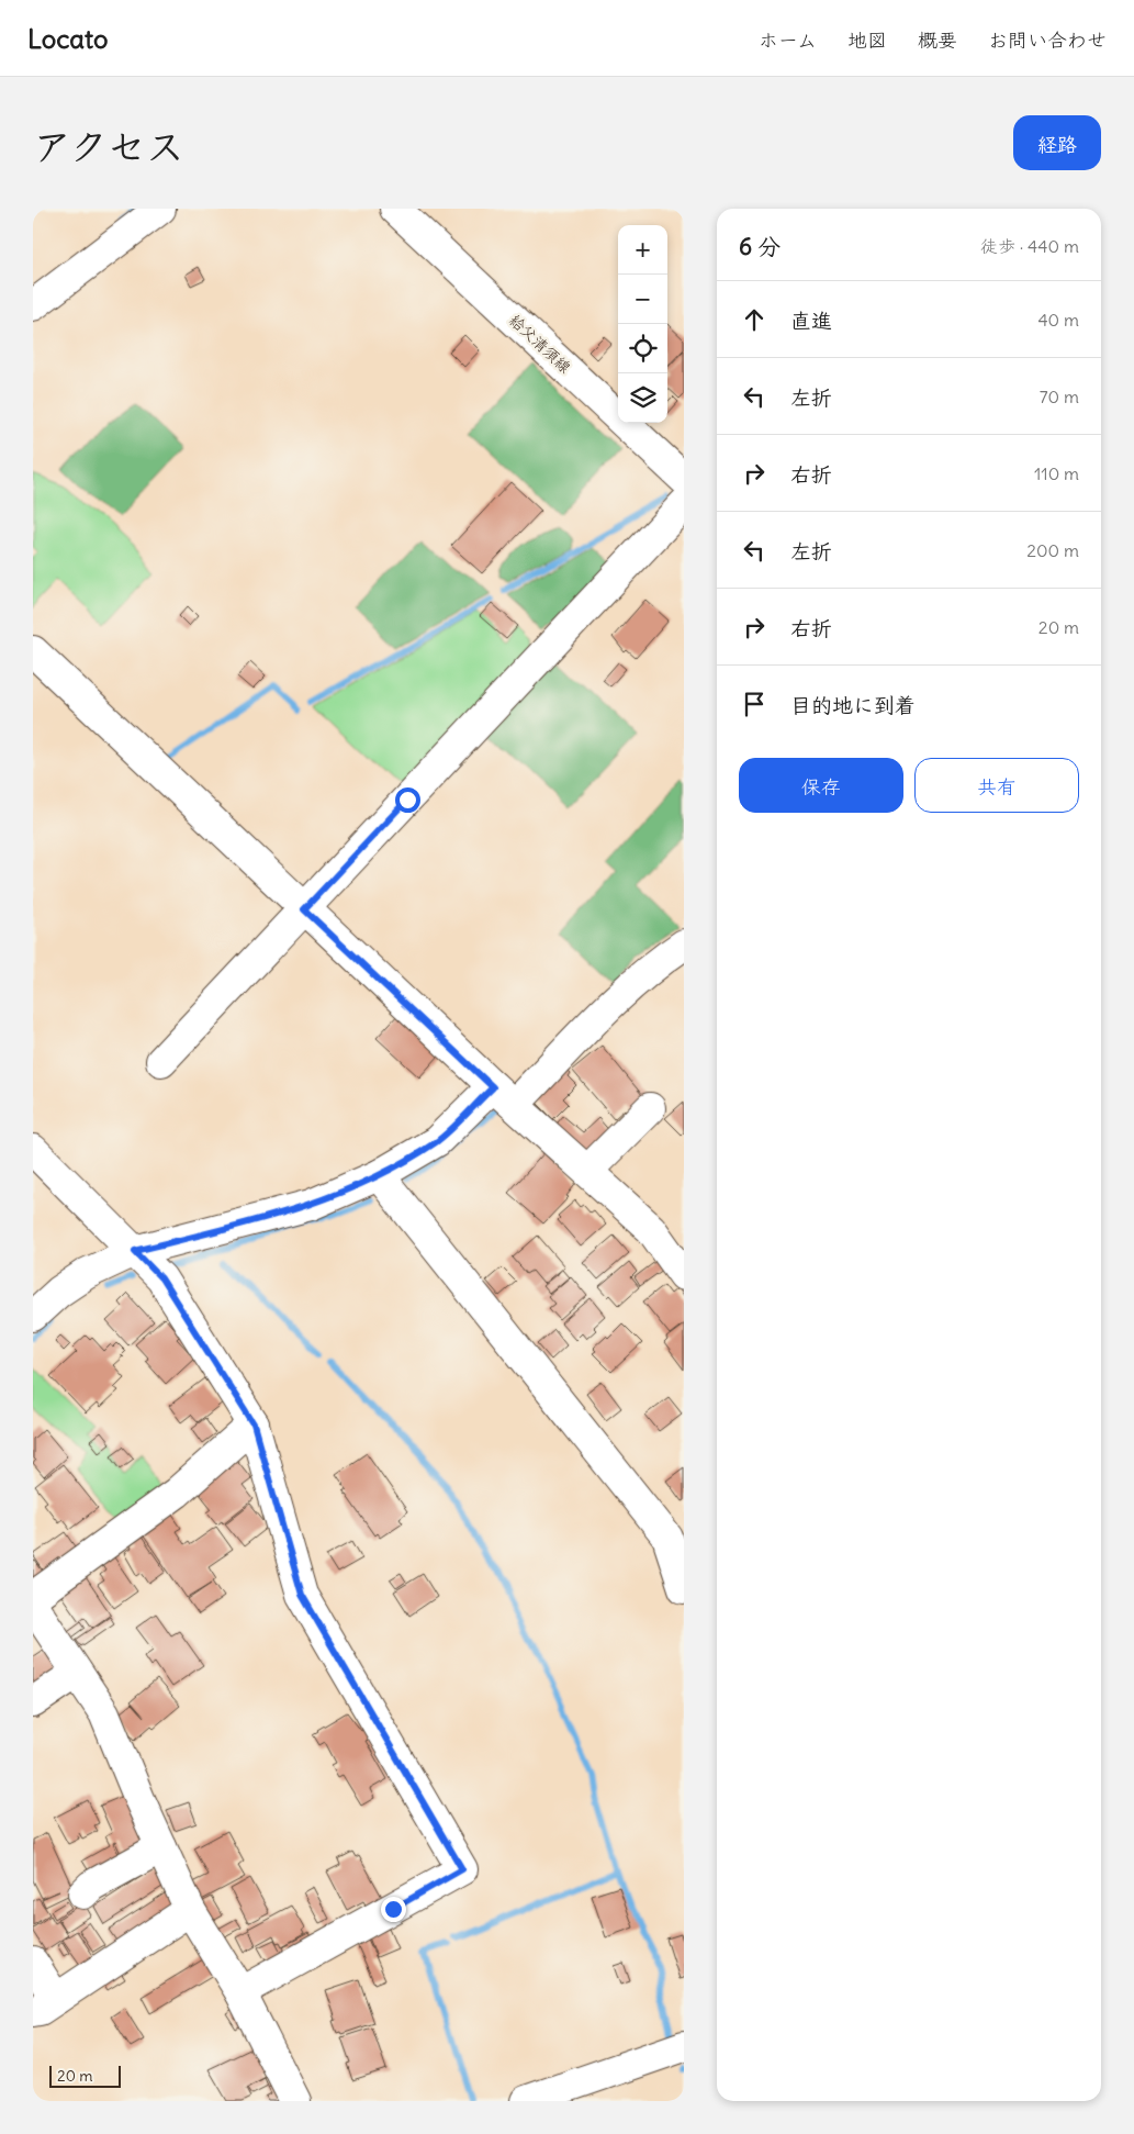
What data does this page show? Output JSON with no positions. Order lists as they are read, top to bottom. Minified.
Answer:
{"streets":{"street":["給父清須線"]},"scale_bar":"20 m","page":{"header":"Locato","nav":["ホーム","地図","概要","お問い合わせ"],"title":"アクセス","buttons":["経路",["保存","共有"]],"heading":["6 分","徒歩 · 440 m"],"map_buttons":["+","−"],"list":[["直進","40 m"],["左折","70 m"],["右折","110 m"],["左折","200 m"],["右折","20 m"],"目的地に到着"],"scale":"20 m"}}
